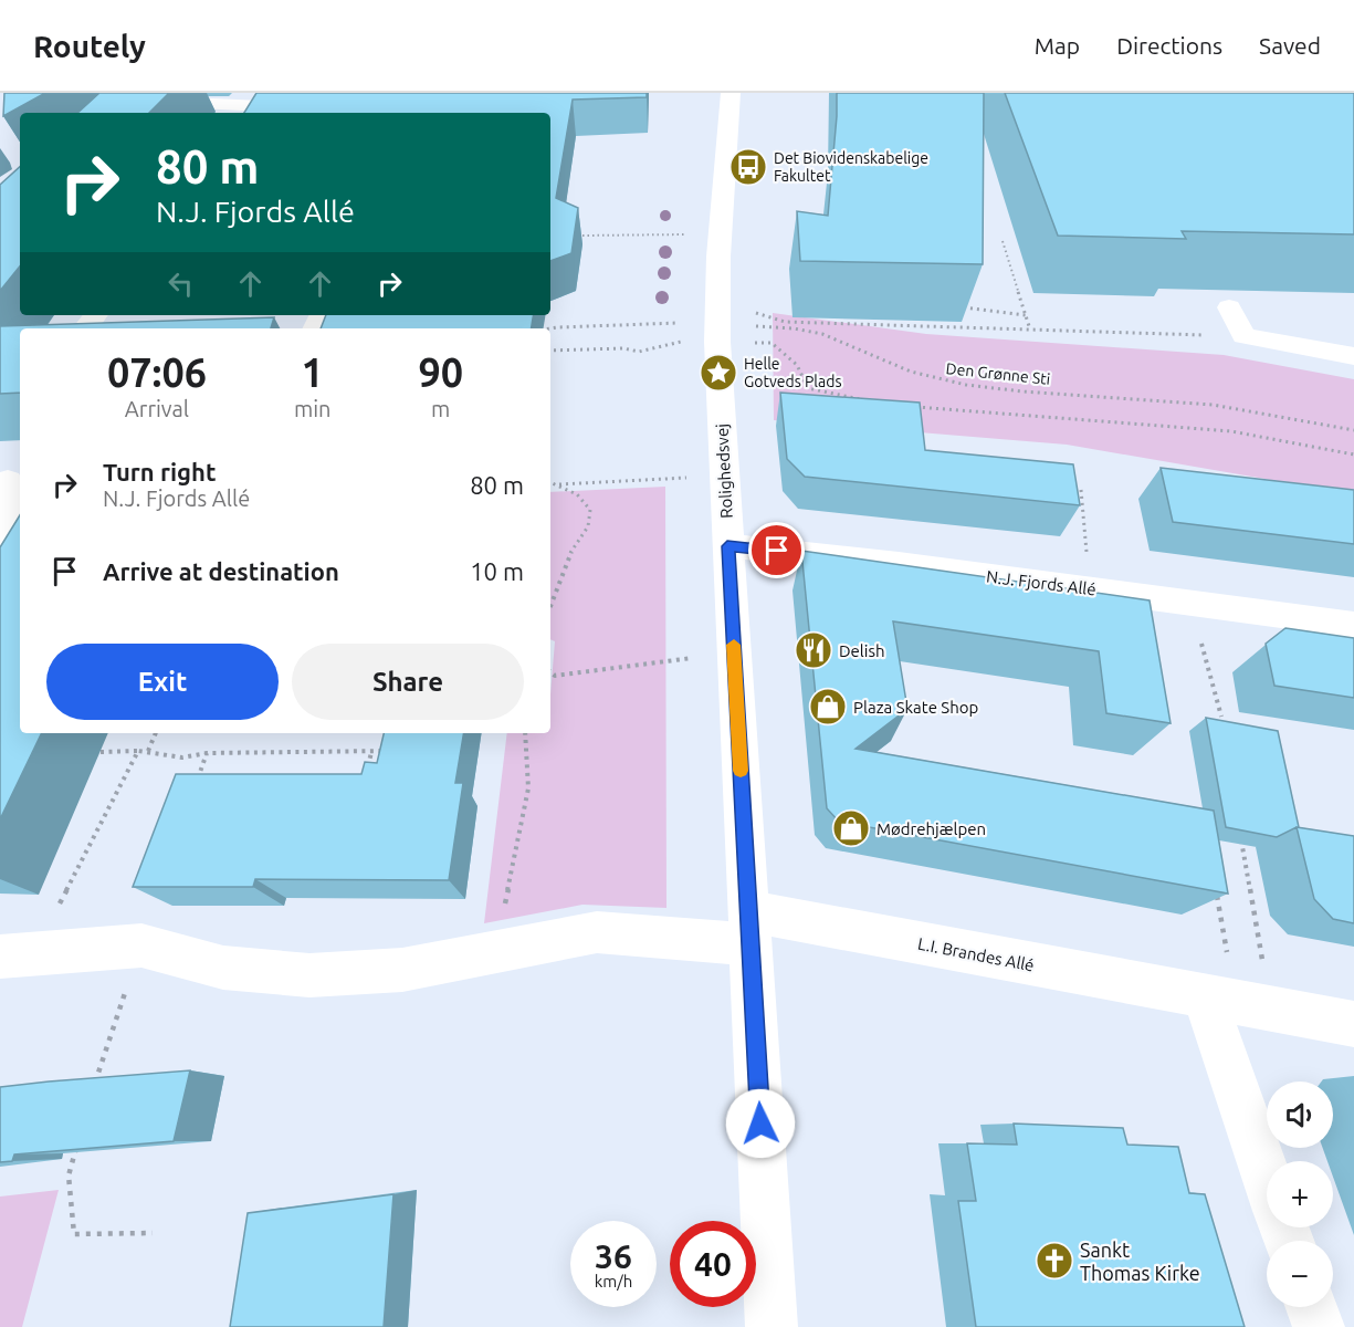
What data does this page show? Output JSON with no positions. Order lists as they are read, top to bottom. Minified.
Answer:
{"streets":{"street":["Rolighedsvej","N.J. Fjords Allé","L.I. Brandes Allé"],"path":["Den Grønne Sti"]},"crossings":[["Den Grønne Sti","Rolighedsvej"],["Rolighedsvej","N.J. Fjords Allé"],["Rolighedsvej","L.I. Brandes Allé"]],"places":{"bus stop":["Det Biovidenskabelige Fakultet"],"place":["Helle Gotveds Plads"],"restaurant":["Delish"],"shop":["Plaza Skate Shop","Mødrehjælpen"],"church":["Sankt Thomas Kirke"]},"page":{"header":"Routely","nav":["Map","Directions","Saved"],"turn":["80 m","N.J. Fjords Allé"],"eta":["07:06","Arrival","1","min","90","m"],"list":[{"name":"Turn right","note":"N.J. Fjords Allé","value":"80 m"},{"name":"Arrive at destination","value":"10 m"}],"buttons":["Exit","Share"],"map_buttons":["+","−"],"speed":"36 km/h","limit":"40"}}
